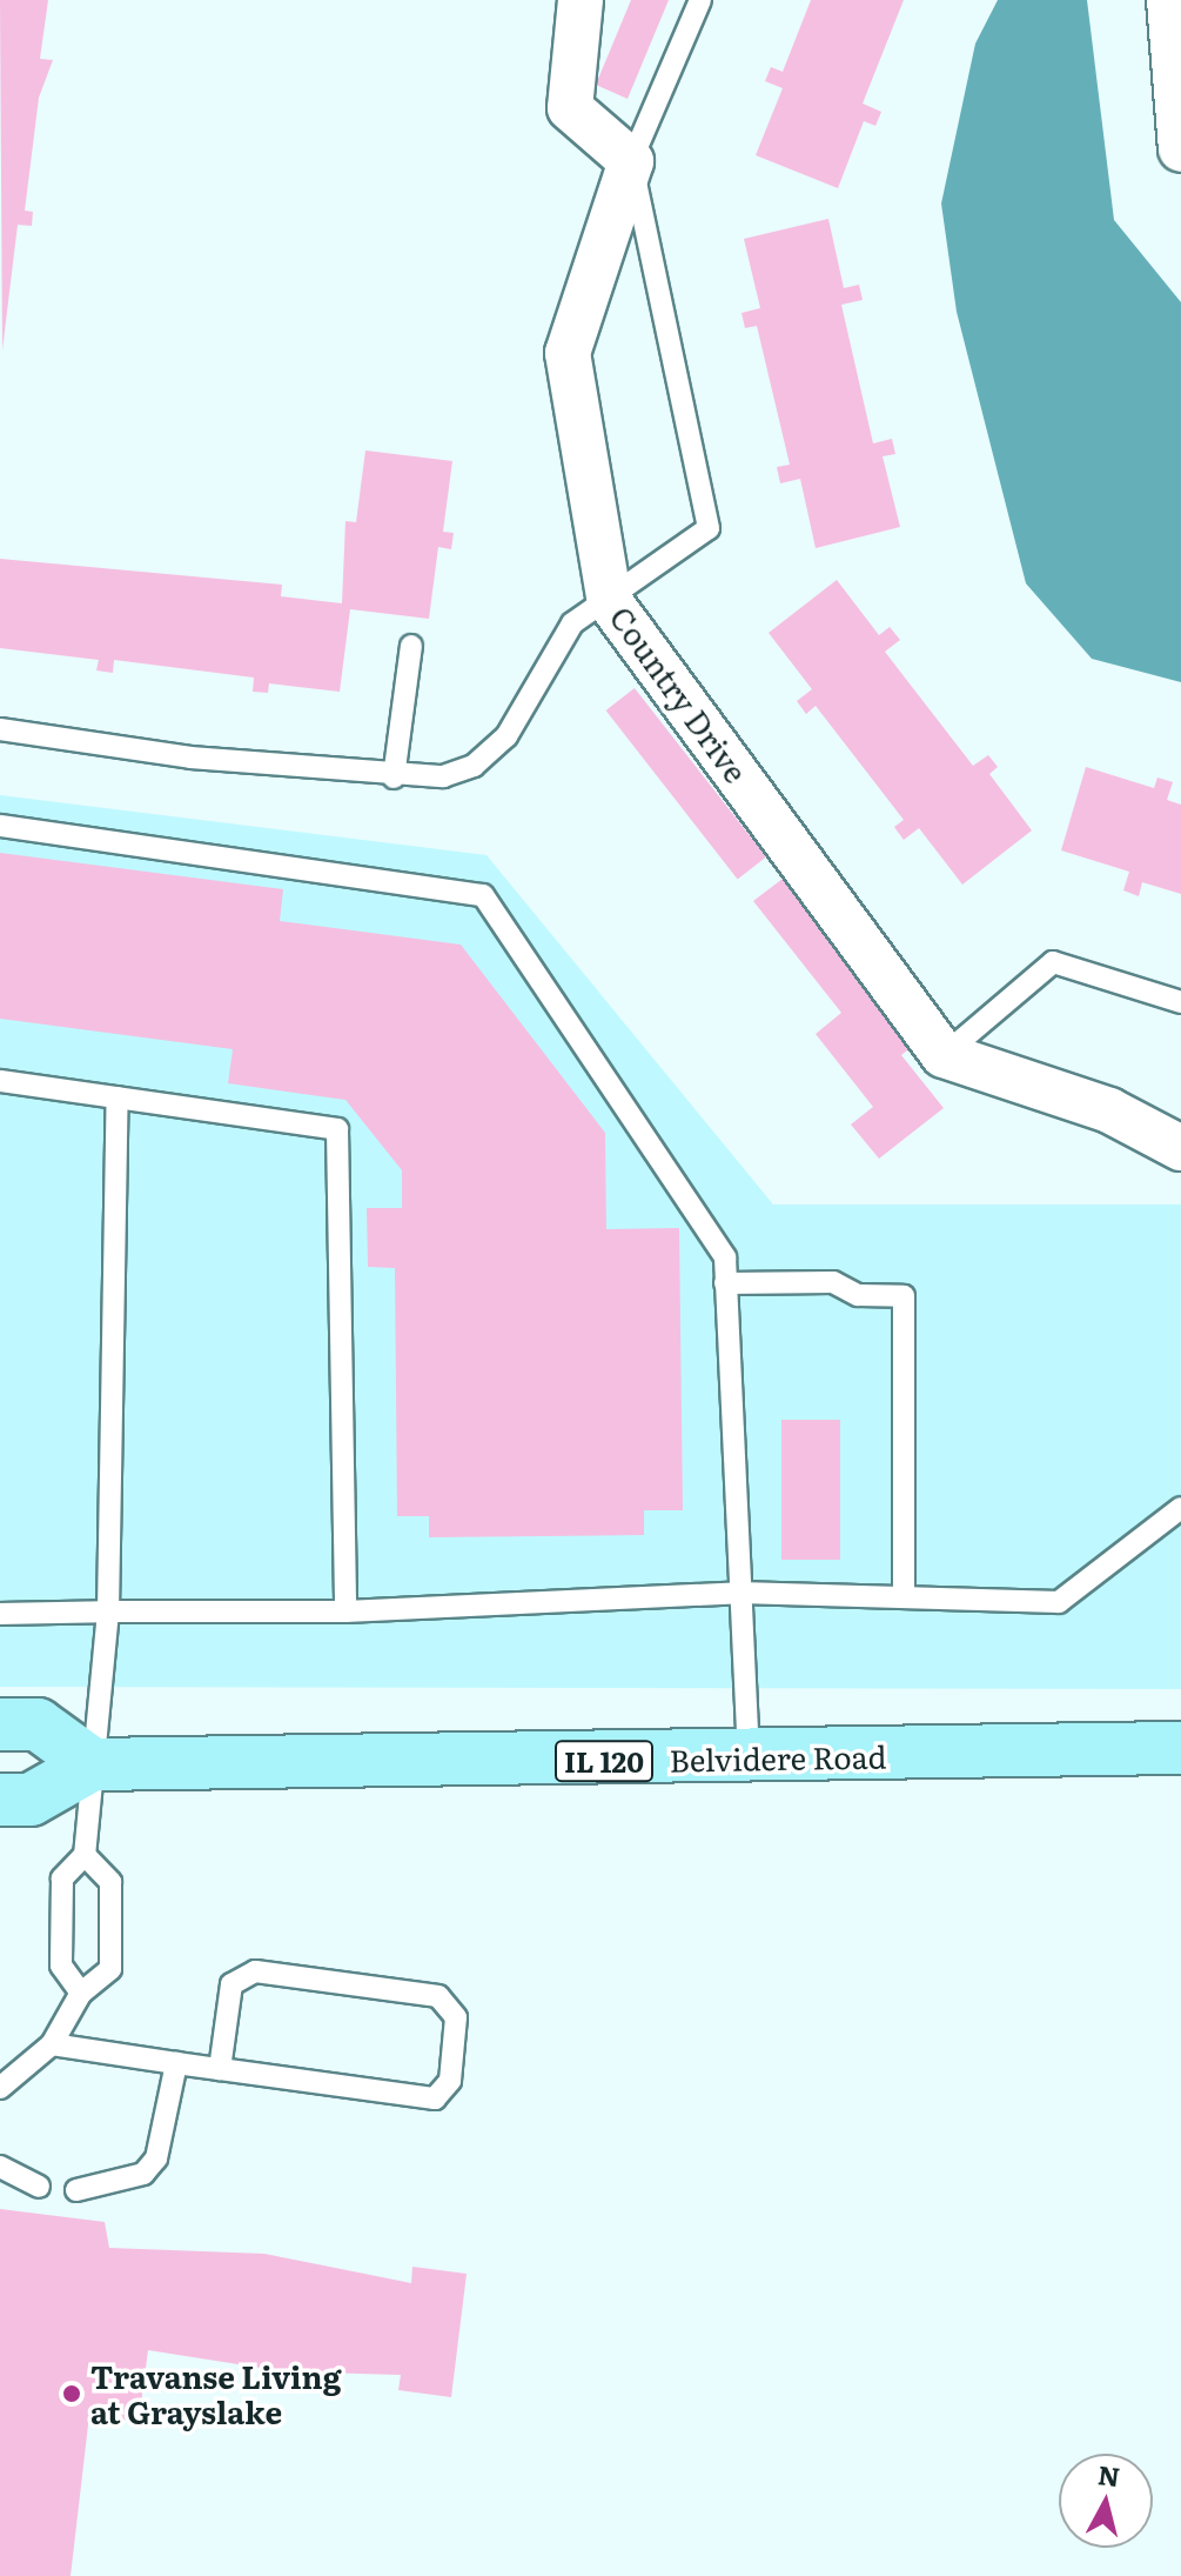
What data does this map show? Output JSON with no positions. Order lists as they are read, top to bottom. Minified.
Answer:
{"streets":{"main road":["Belvidere Road","IL 120"],"street":["Country Drive"]},"places":["Travanse Living at Grayslake"],"north":"top"}
